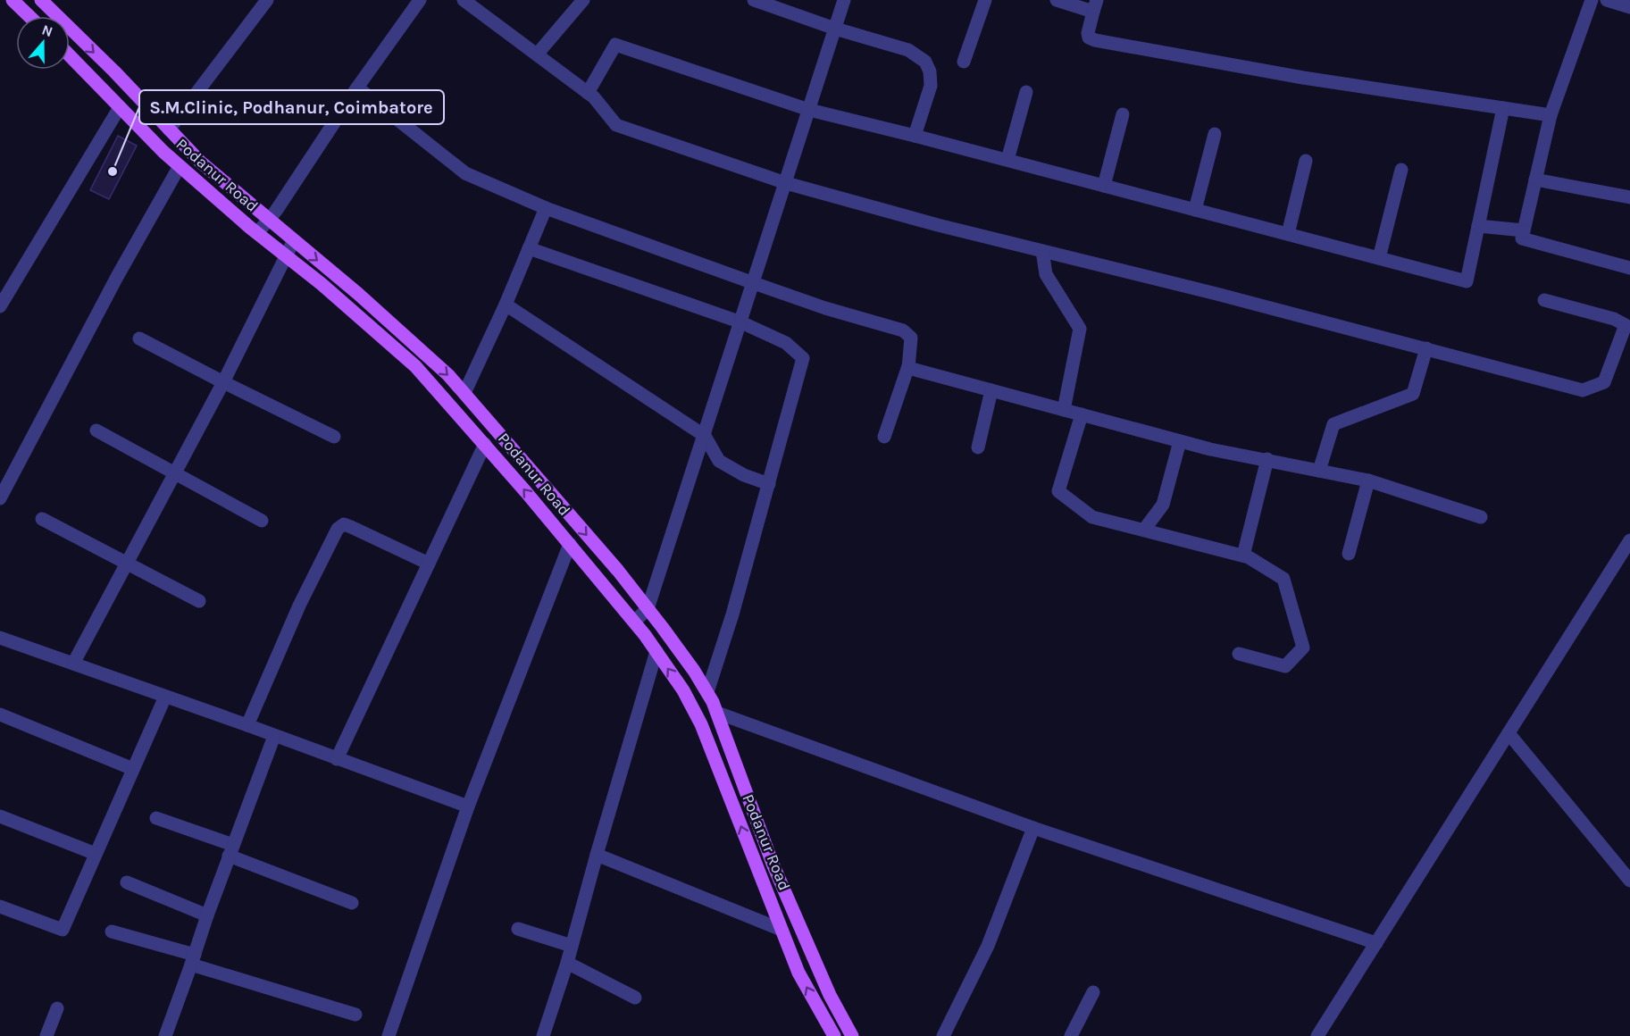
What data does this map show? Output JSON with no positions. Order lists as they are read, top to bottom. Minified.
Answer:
{"streets":{"main road":["Podanur Road"]},"places":["S.M.Clinic, Podhanur, Coimbatore"],"north":"top"}
